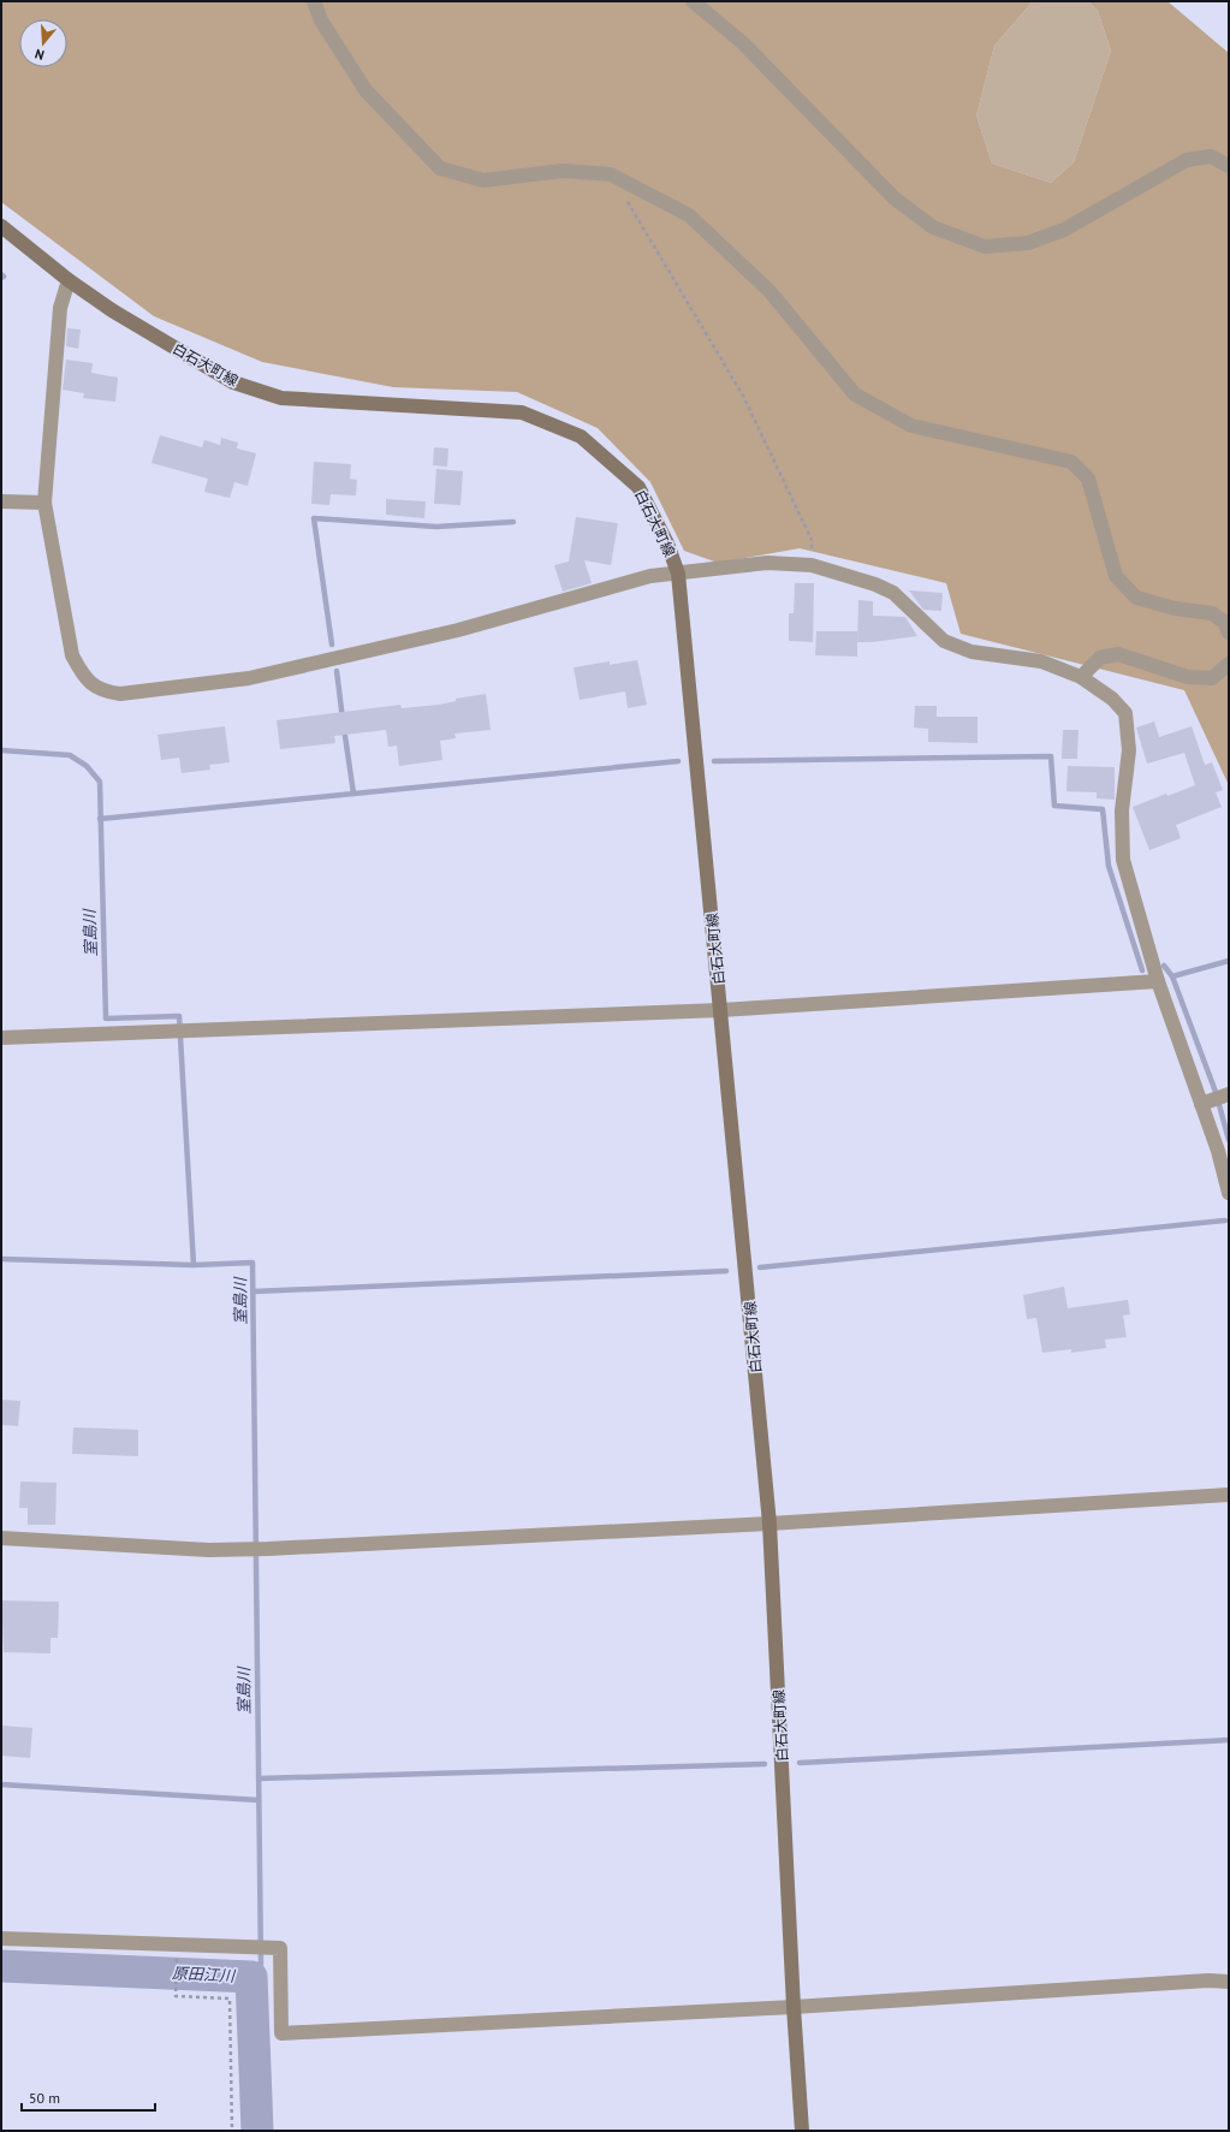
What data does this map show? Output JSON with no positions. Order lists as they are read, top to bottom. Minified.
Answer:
{"streets":{"main road":["白石大町線"]},"water":["室島川","原田江川"],"scale_bar":"50 m","north":"bottom"}
